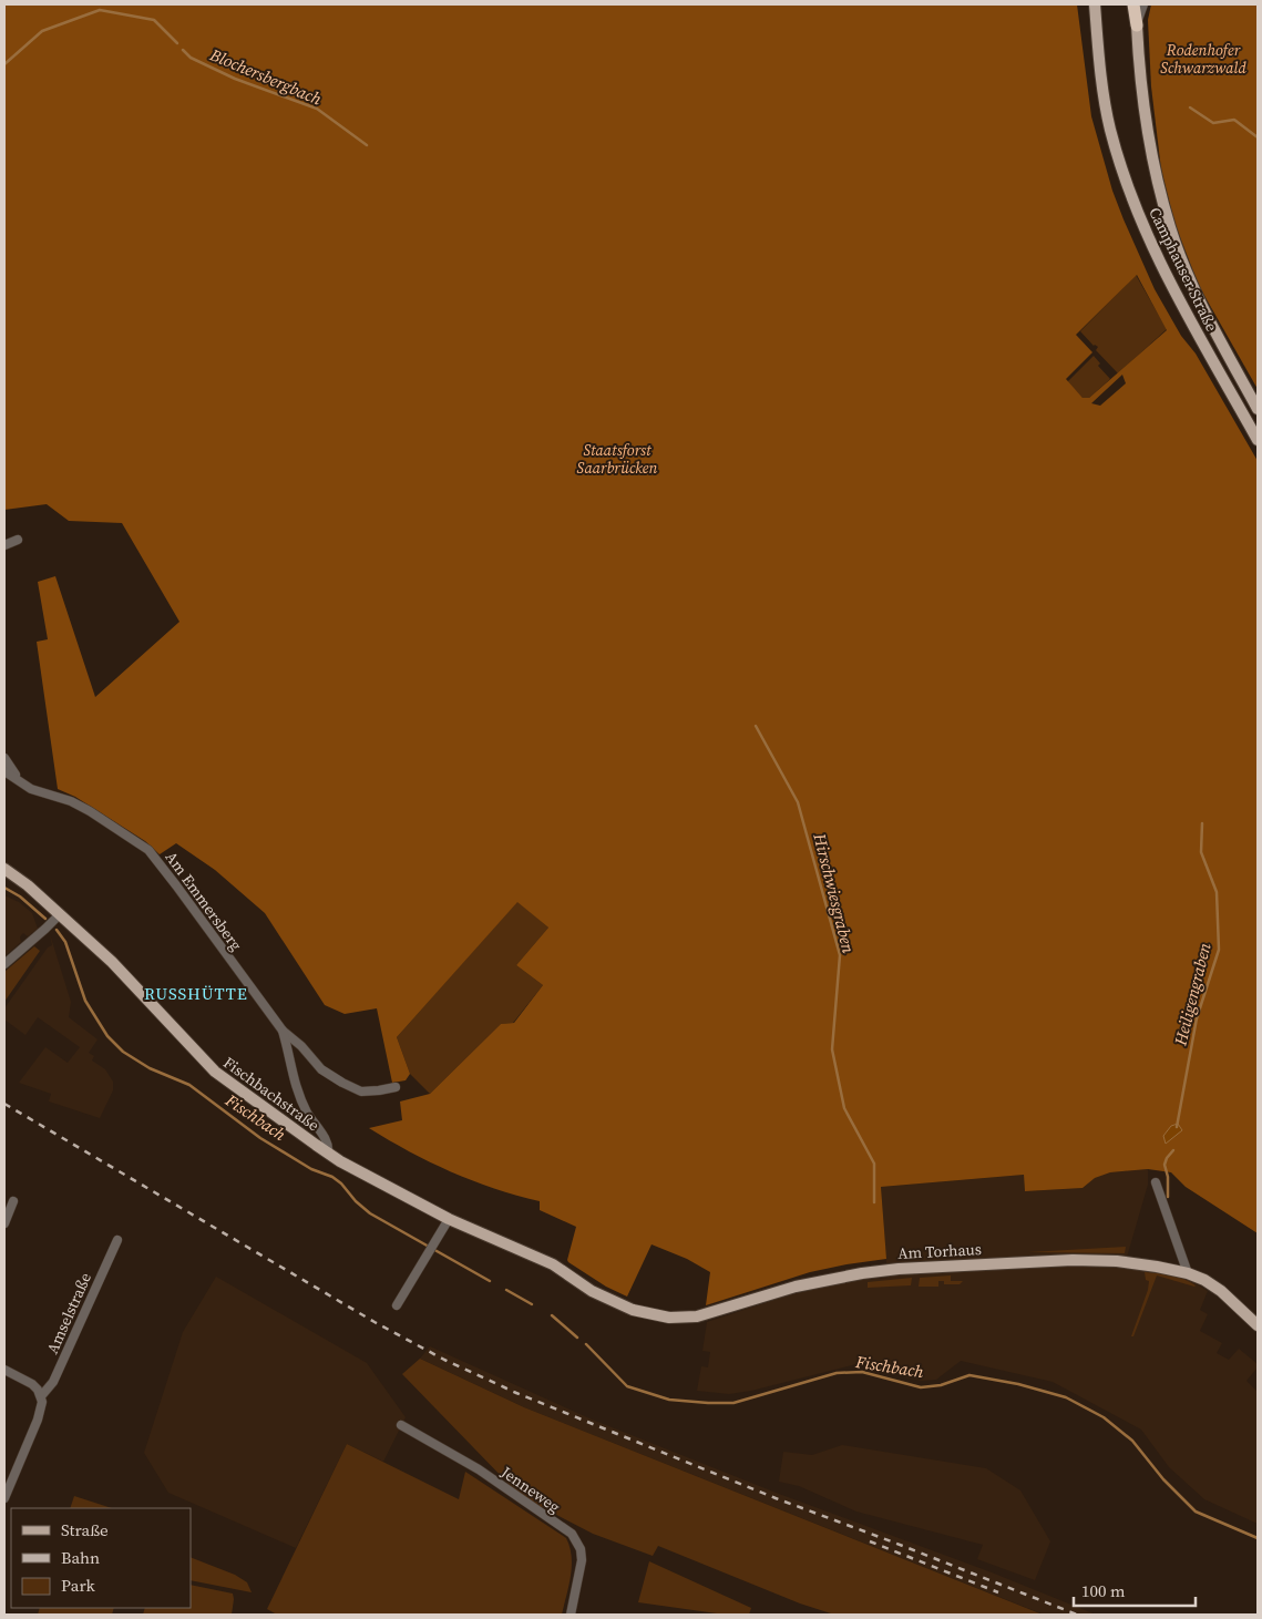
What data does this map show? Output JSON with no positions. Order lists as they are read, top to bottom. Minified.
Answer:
{"streets":{"main road":["Camphauser Straße","Fischbachstraße","Am Torhaus"],"street":["Am Emmersberg","Amselstraße","Jenneweg"]},"crossings":[["Am Emmersberg","Fischbachstraße"],["Fischbachstraße","Am Torhaus"]],"districts":["RUSSHÜTTE"],"water":["Blochersbergbach","Hirschwiesgraben","Heiligengraben","Fischbach"],"parks":["Rodenhofer Schwarzwald","Staatsforst Saarbrücken"],"legend":["Straße","Bahn","Park"],"scale_bar":"100 m"}
